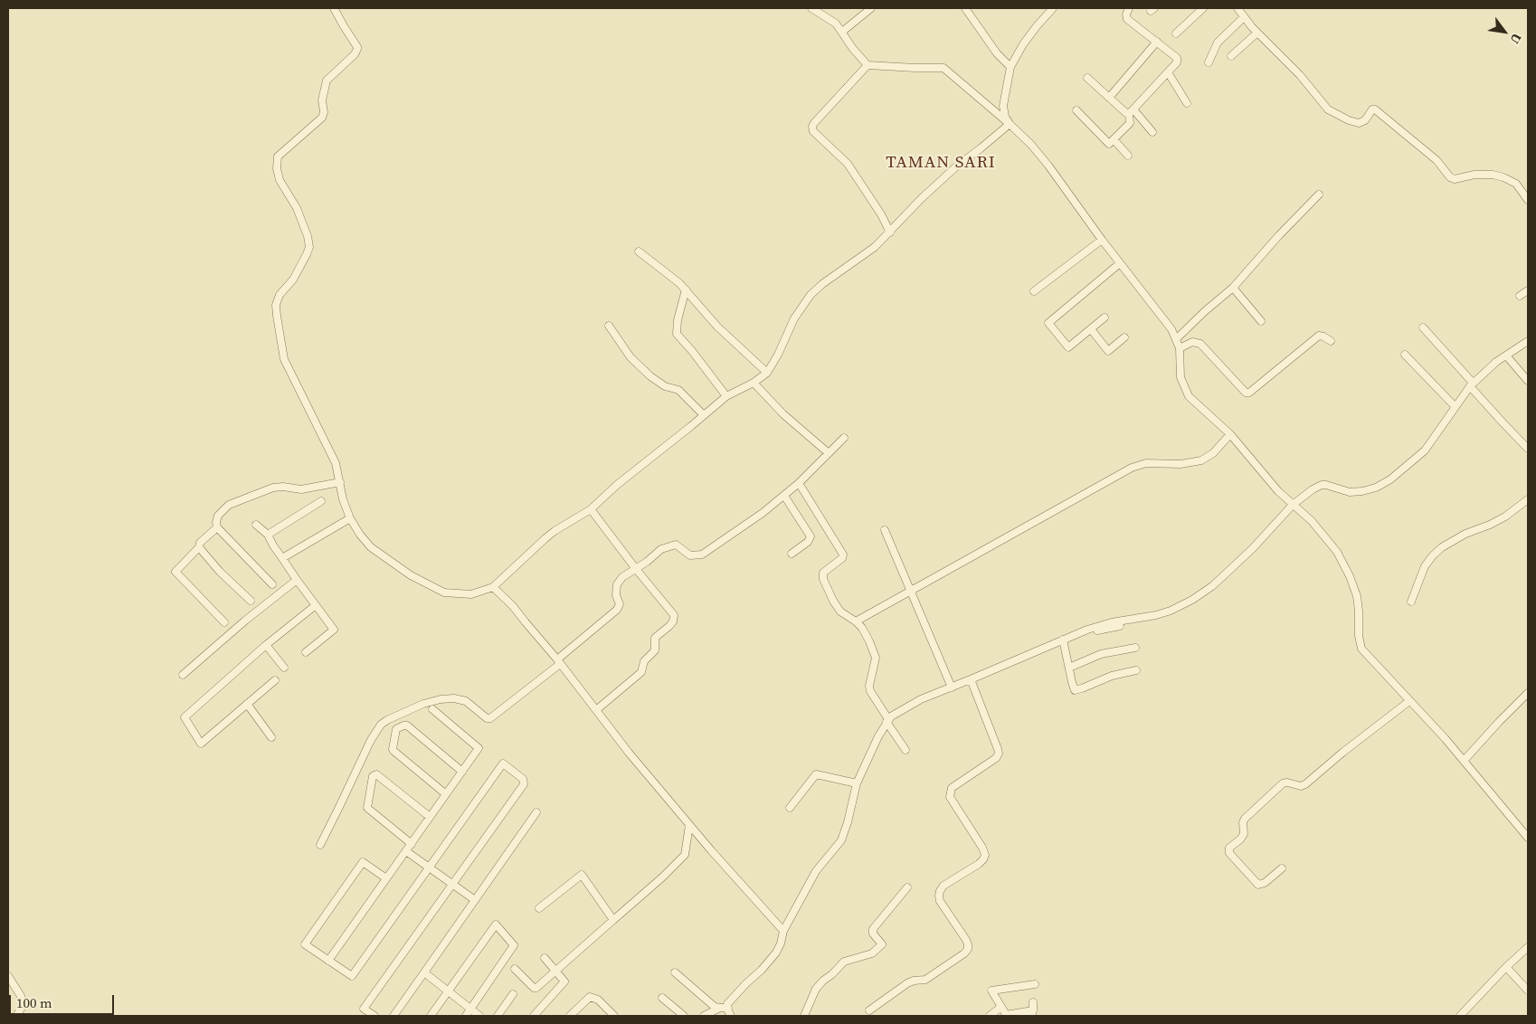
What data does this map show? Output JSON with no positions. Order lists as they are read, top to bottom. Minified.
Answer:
{"districts":["TAMAN SARI"],"scale_bar":"100 m","north":"bottom right"}
